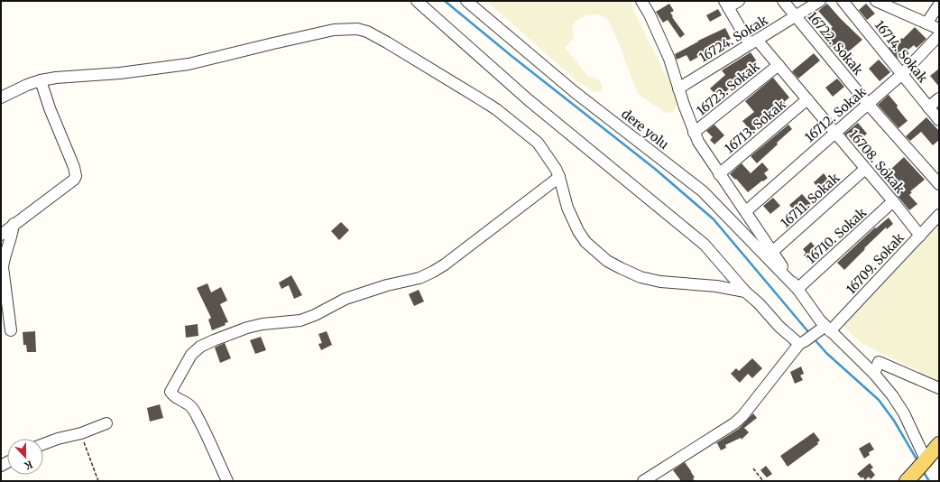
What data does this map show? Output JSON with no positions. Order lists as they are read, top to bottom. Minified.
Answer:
{"streets":{"street":["16724. Sokak","16722. Sokak","16714. Sokak","16723. Sokak","16712. Sokak","16713. Sokak","dere yolu","16708. Sokak","16711. Sokak","16710. Sokak","16709. Sokak"]},"crossings":[["16724. Sokak","16722. Sokak"],["16724. Sokak","16708. Sokak"],["16722. Sokak","16712. Sokak"],["16714. Sokak","16712. Sokak"],["16723. Sokak","16708. Sokak"],["16712. Sokak","16708. Sokak"],["16713. Sokak","16708. Sokak"],["dere yolu","16710. Sokak"],["16708. Sokak","16711. Sokak"],["16708. Sokak","16710. Sokak"],["16708. Sokak","16709. Sokak"]],"north":"bottom"}
